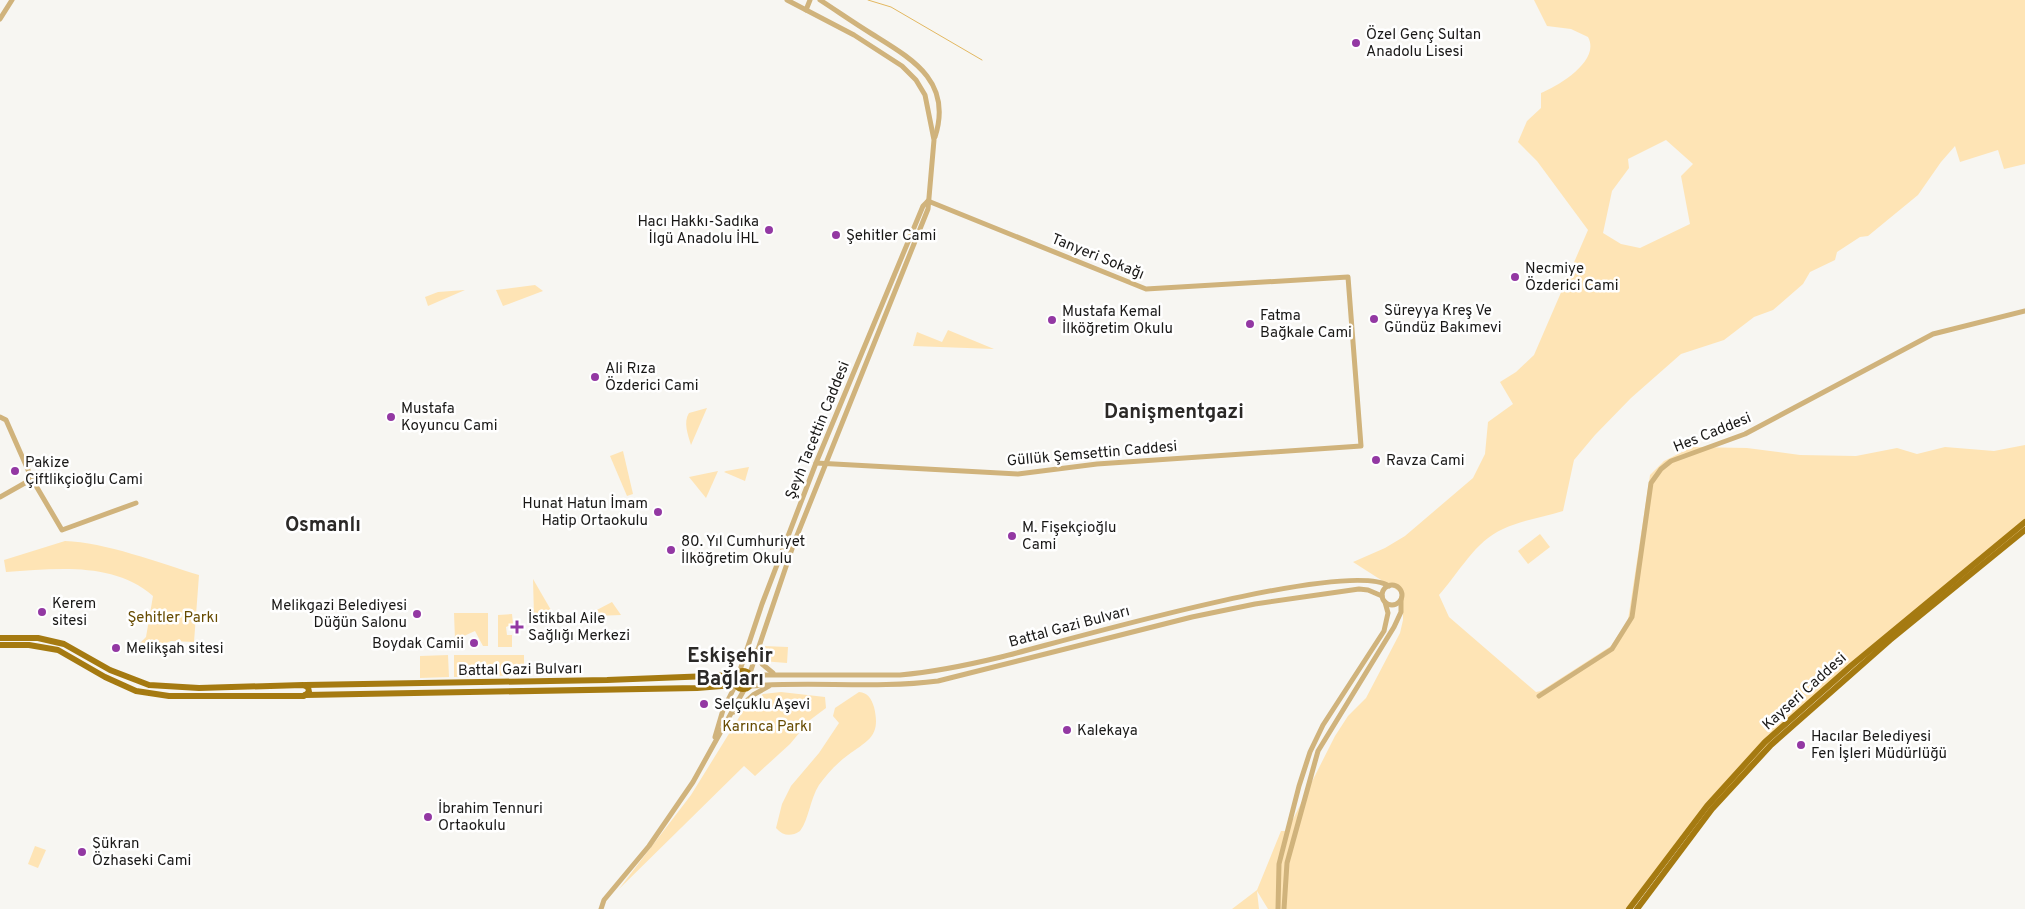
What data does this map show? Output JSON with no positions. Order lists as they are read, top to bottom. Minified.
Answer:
{"streets":{"main road":["Battal Gazi Bulvarı","Kayseri Caddesi"],"street":["Tanyeri Sokağı","Şeyh Tacettin Caddesi","Hes Caddesi","Güllük Şemsettin Caddesi"]},"crossings":[["Tanyeri Sokağı","Şeyh Tacettin Caddesi"],["Tanyeri Sokağı","Güllük Şemsettin Caddesi"],["Şeyh Tacettin Caddesi","Güllük Şemsettin Caddesi"],["Şeyh Tacettin Caddesi","Battal Gazi Bulvarı"]],"districts":["Danişmentgazi","Osmanlı","Eskişehir Bağları"],"parks":["Şehitler Parkı","Karınca Parkı"],"places":{"other":["Özel Genç Sultan Anadolu Lisesi","Hacı Hakkı-Sadıka İlgü Anadolu İHL","Şehitler Cami","Necmiye Özderici Cami","Süreyya Kreş Ve Gündüz Bakımevi","Mustafa Kemal İlköğretim Okulu","Fatma Bağkale Cami","Ali Rıza Özderici Cami","Mustafa Koyuncu Cami","Ravza Cami","Pakize Çiftlikçioğlu Cami","Hunat Hatun İmam Hatip Ortaokulu","M. Fişekçioğlu Cami","80. Yıl Cumhuriyet İlköğretim Okulu","Kerem sitesi","Melikgazi Belediyesi Düğün Salonu","Boydak Camii","Melikşah sitesi","Selçuklu Aşevi","Kalekaya","Hacılar Belediyesi Fen İşleri Müdürlüğü","İbrahim Tennuri Ortaokulu","Şükran Özhaseki Cami"],"health":["İstikbal Aile Sağlığı Merkezi"]}}
